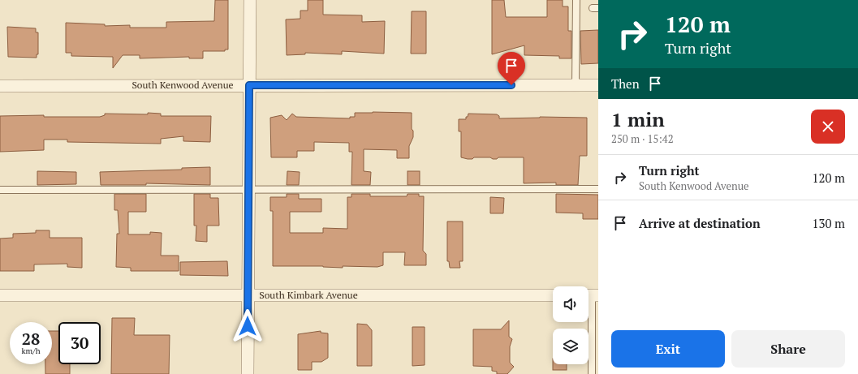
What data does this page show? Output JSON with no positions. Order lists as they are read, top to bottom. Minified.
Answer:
{"streets":{"street":["South Kenwood Avenue","South Kimbark Avenue"]},"page":{"turn":["120 m","Turn right"],"then":"Then","heading":["1 min","250 m · 15:42"],"list":[{"name":"Turn right","note":"South Kenwood Avenue","value":"120 m"},{"name":"Arrive at destination","value":"130 m"}],"speed":"28 km/h","limit":"30","buttons":["Exit","Share"]}}
